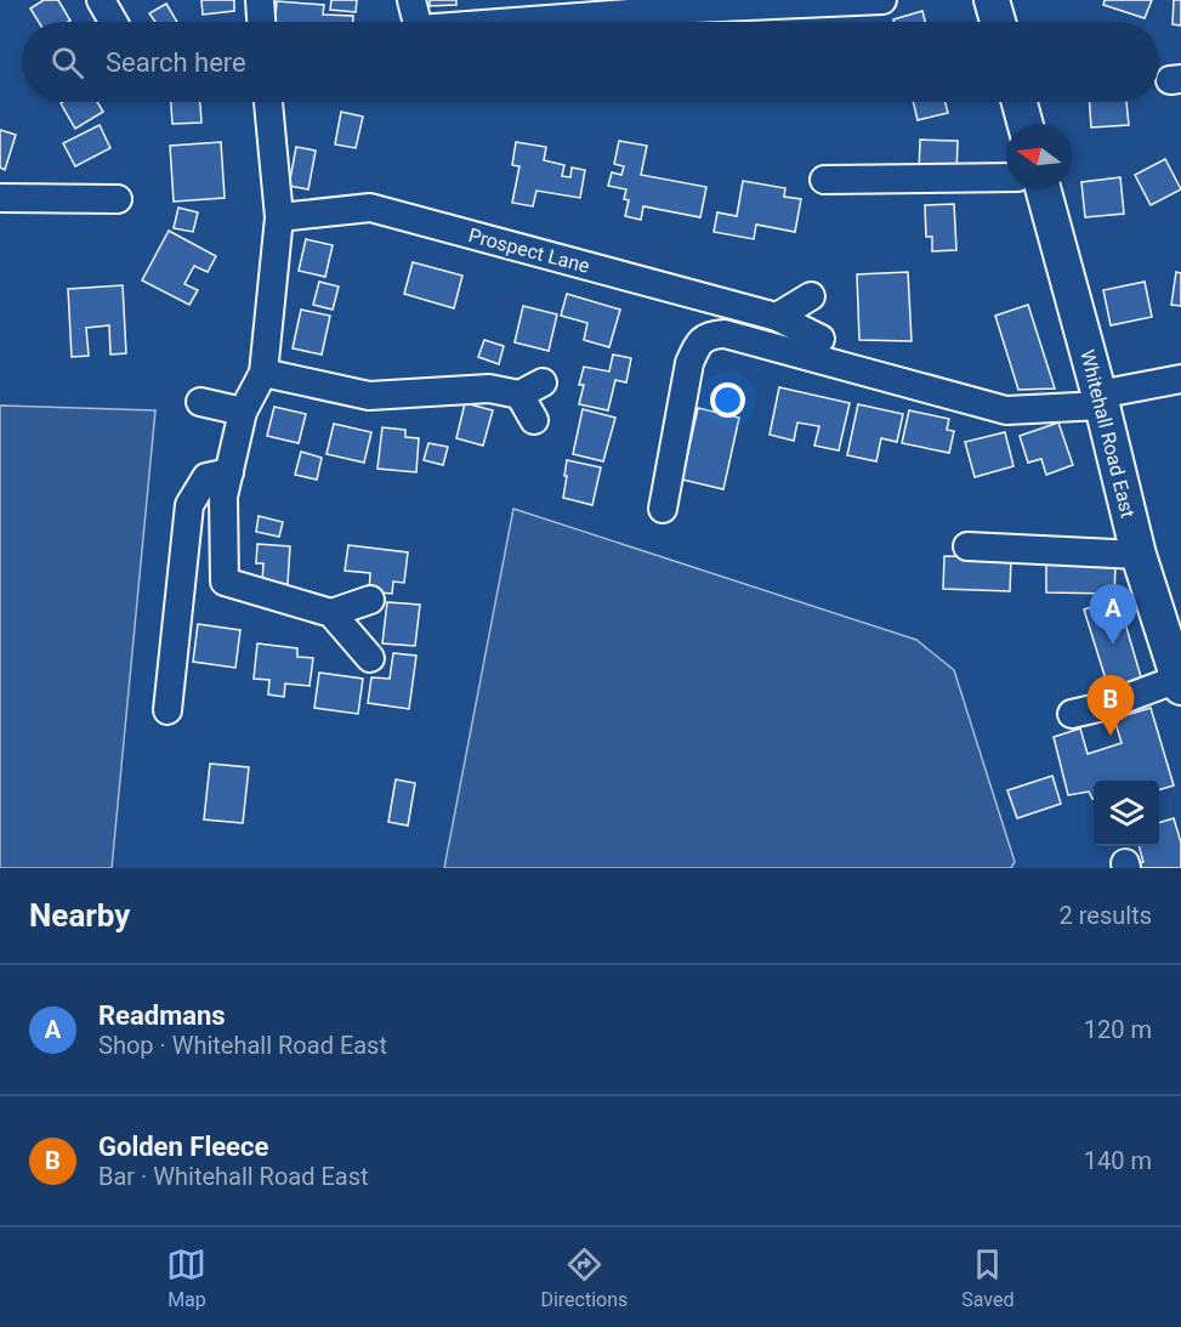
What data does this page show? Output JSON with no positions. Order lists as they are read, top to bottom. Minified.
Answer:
{"streets":{"main road":["Whitehall Road East"],"street":["Prospect Lane"]},"north":"left","page":{"search":"Search here","pins":["A","B"],"heading":["Nearby","2 results"],"list":[{"mark":"A","name":"Readmans","note":"Shop · Whitehall Road East","value":"120 m"},{"mark":"B","name":"Golden Fleece","note":"Bar · Whitehall Road East","value":"140 m"}],"nav":["Map","Directions","Saved"]}}
